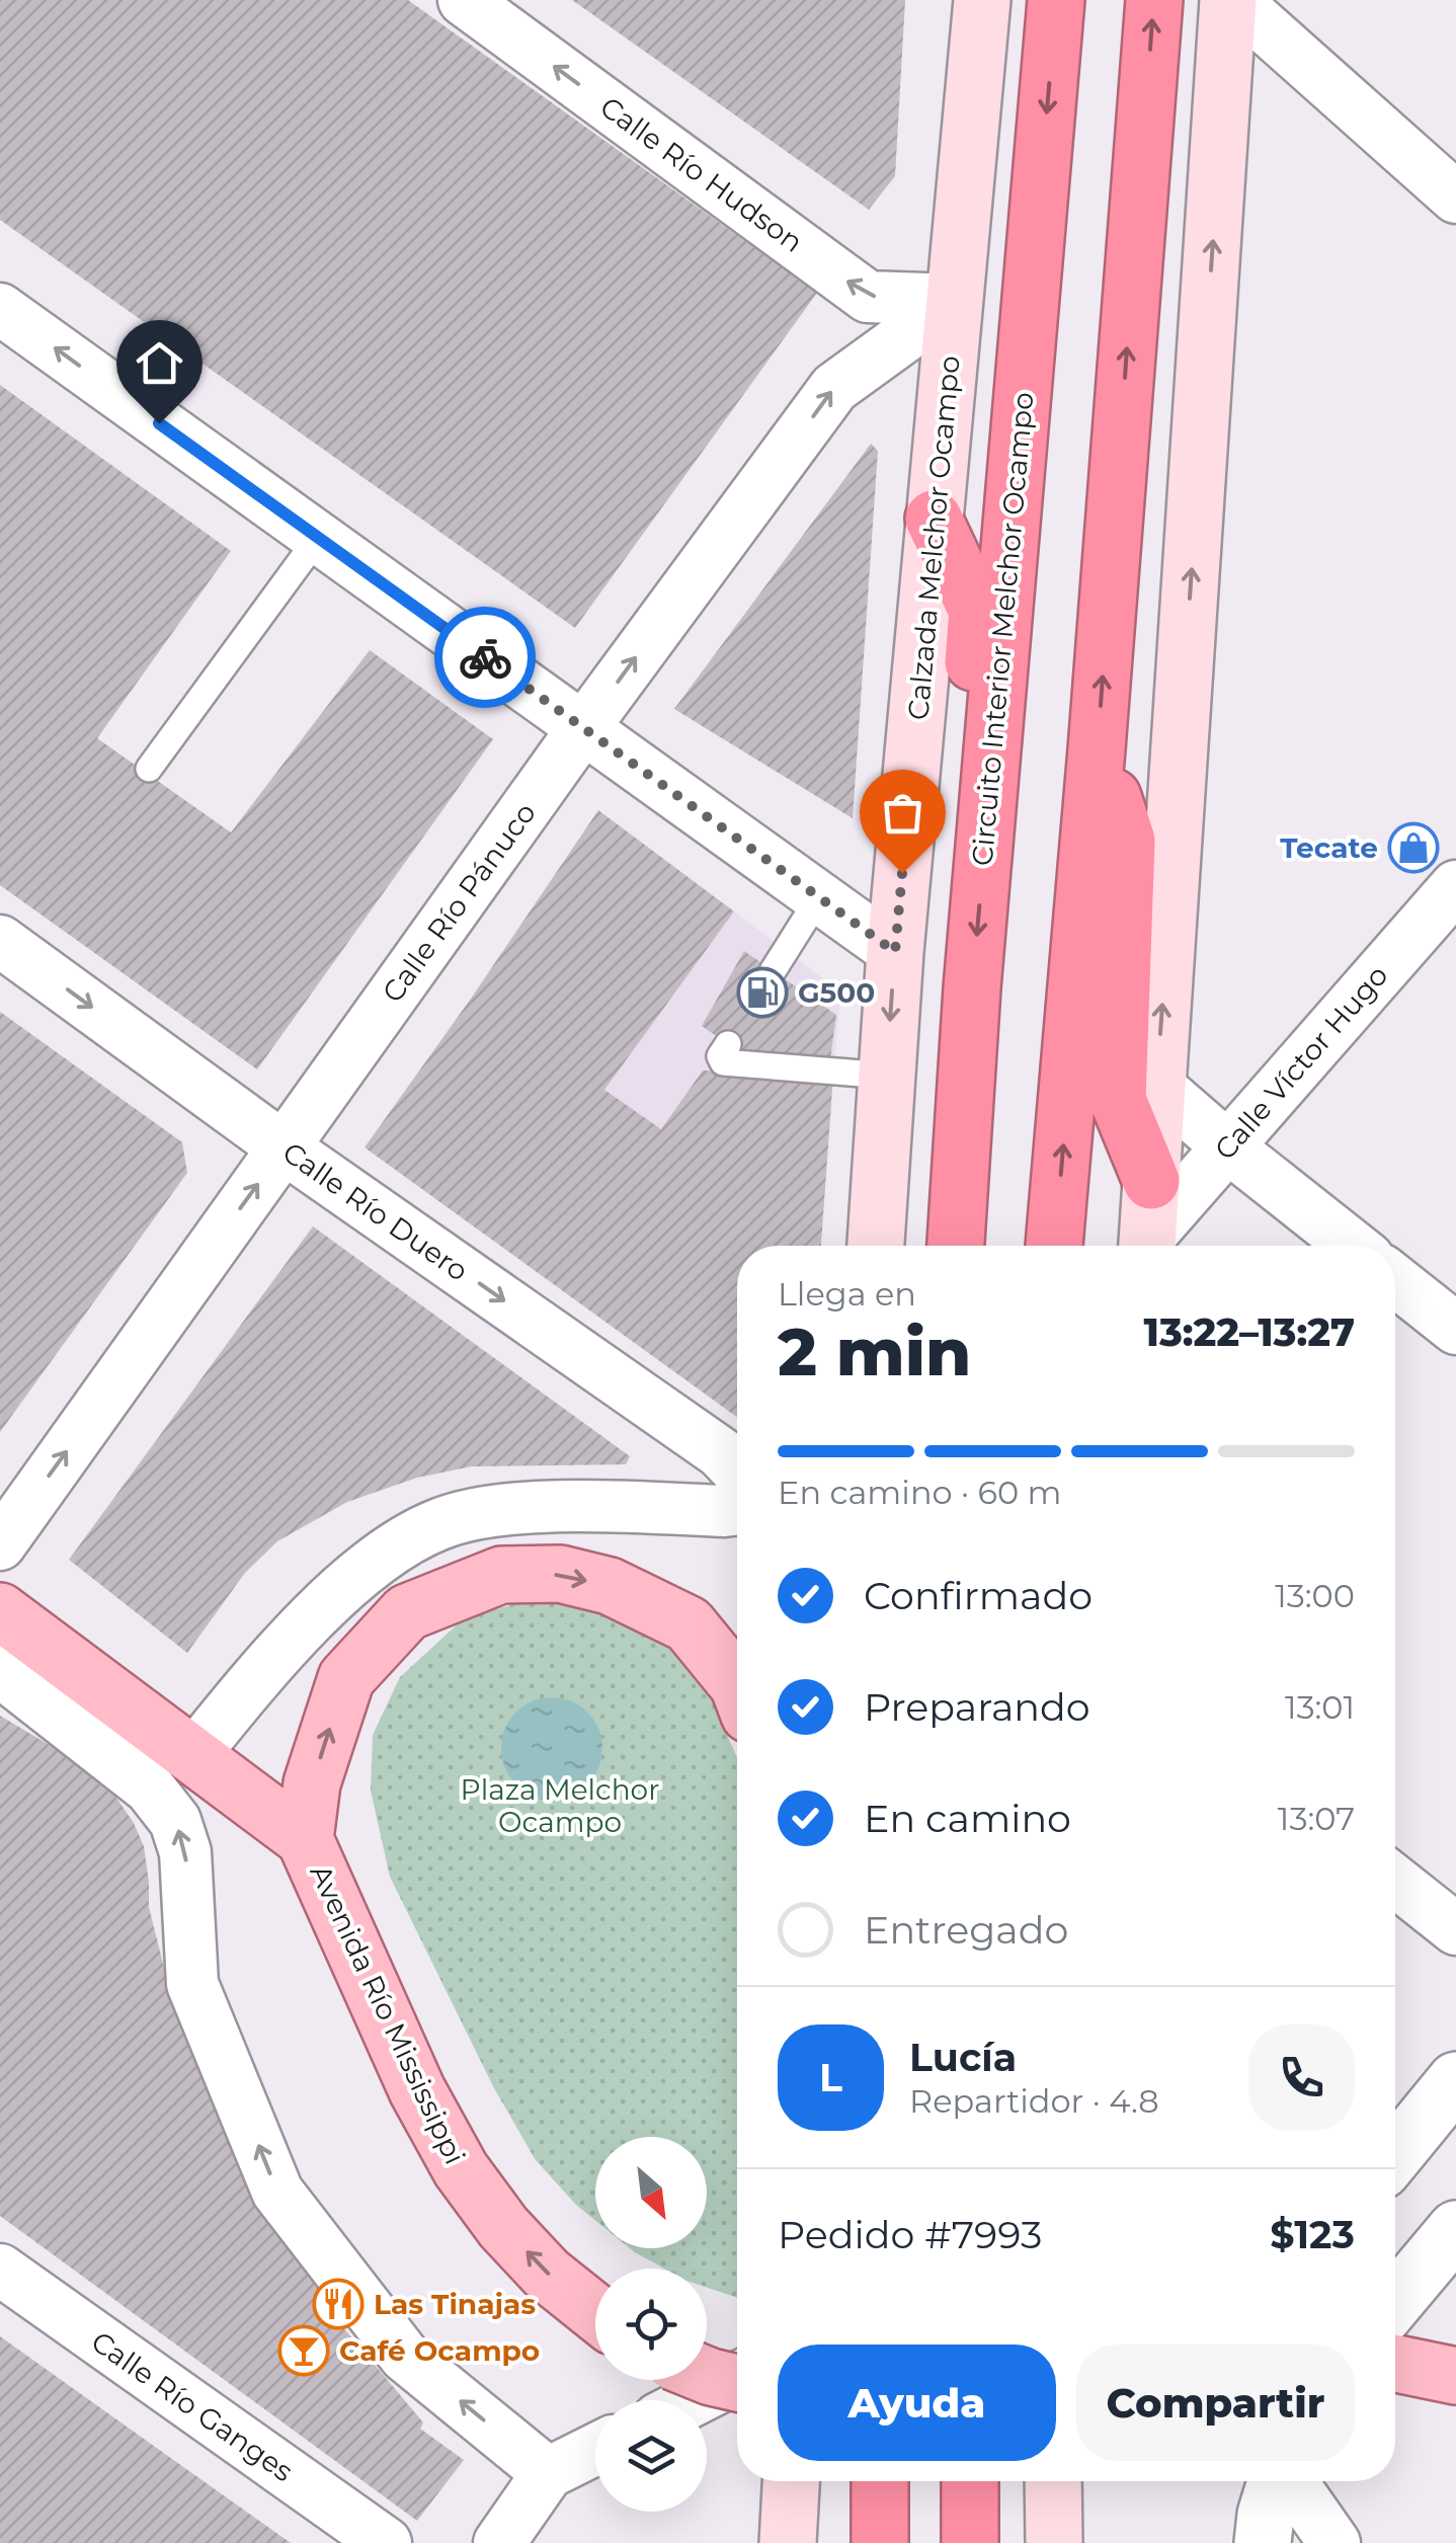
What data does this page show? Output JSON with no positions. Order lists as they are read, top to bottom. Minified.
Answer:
{"streets":{"highway":["Circuito Interior Melchor Ocampo"],"main road":["Calzada Melchor Ocampo","Avenida Río Mississippi"],"street":["Calle Río Hudson","Calle Río Pánuco","Calle Víctor Hugo","Calle Río Duero","Calle Río Ganges"]},"crossings":[["Calle Río Hudson","Calzada Melchor Ocampo"],["Calle Río Hudson","Calle Río Pánuco"],["Calzada Melchor Ocampo","Calle Río Pánuco"],["Calle Río Pánuco","Calle Río Duero"]],"one_way":["Calle Río Hudson","Calle Río Pánuco","Calle Río Duero","Avenida Río Mississippi"],"parks":["Plaza Melchor Ocampo"],"places":{"shop":["Tecate"],"fuel station":["G500"],"restaurant":["Las Tinajas"],"bar":["Café Ocampo"]},"north":"bottom right","page":{"heading":["2 min","Llega en","13:22–13:27"],"panel":["Lucía","Repartidor · 4.8","Pedido #7993","$123"],"bar":"En camino · 60 m","list":[["Confirmado","13:00"],["Preparando","13:01"],["En camino","13:07"],"Entregado"],"round":"L","buttons":["Ayuda","Compartir"]}}
